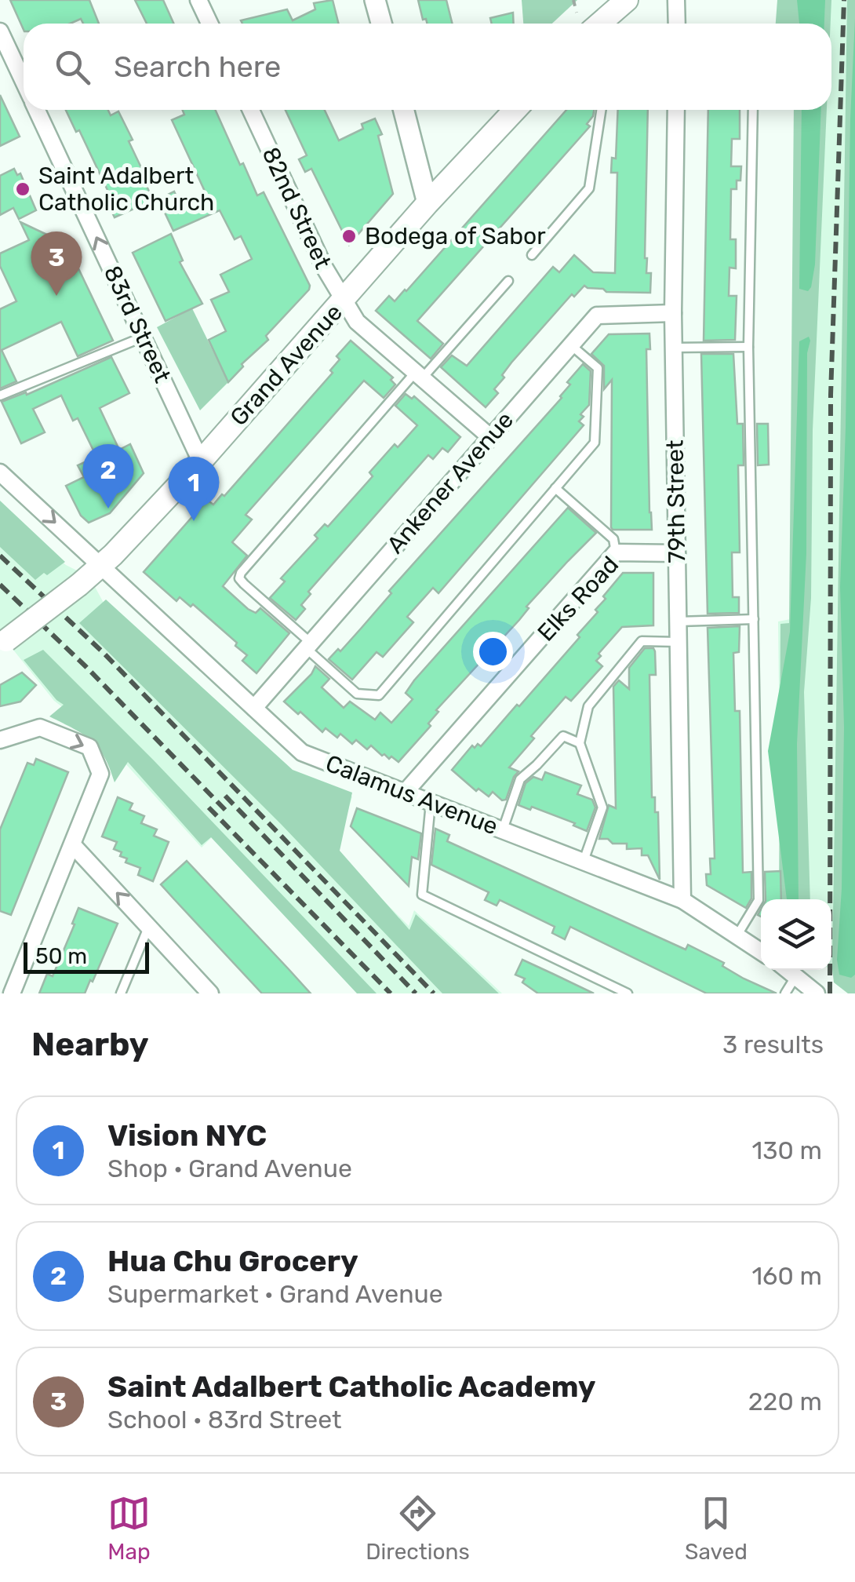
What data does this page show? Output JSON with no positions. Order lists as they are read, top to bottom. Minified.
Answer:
{"streets":{"main road":["Grand Avenue"],"street":["82nd Street","83rd Street","Ankener Avenue","79th Street","Elks Road","Calamus Avenue"]},"crossings":[["82nd Street","Grand Avenue"],["82nd Street","Ankener Avenue"],["83rd Street","Grand Avenue"],["Grand Avenue","Calamus Avenue"],["Ankener Avenue","79th Street"],["Ankener Avenue","Calamus Avenue"],["79th Street","Elks Road"],["79th Street","Calamus Avenue"],["Elks Road","Calamus Avenue"]],"one_way":["83rd Street"],"places":["Saint Adalbert Catholic Church","Bodega of Sabor"],"scale_bar":"50 m","page":{"search":"Search here","pins":["3","2","1"],"scale":"50 m","heading":["Nearby","3 results"],"list":[{"mark":"1","name":"Vision NYC","note":"Shop · Grand Avenue","value":"130 m"},{"mark":"2","name":"Hua Chu Grocery","note":"Supermarket · Grand Avenue","value":"160 m"},{"mark":"3","name":"Saint Adalbert Catholic Academy","note":"School · 83rd Street","value":"220 m"}],"nav":["Map","Directions","Saved"]}}
